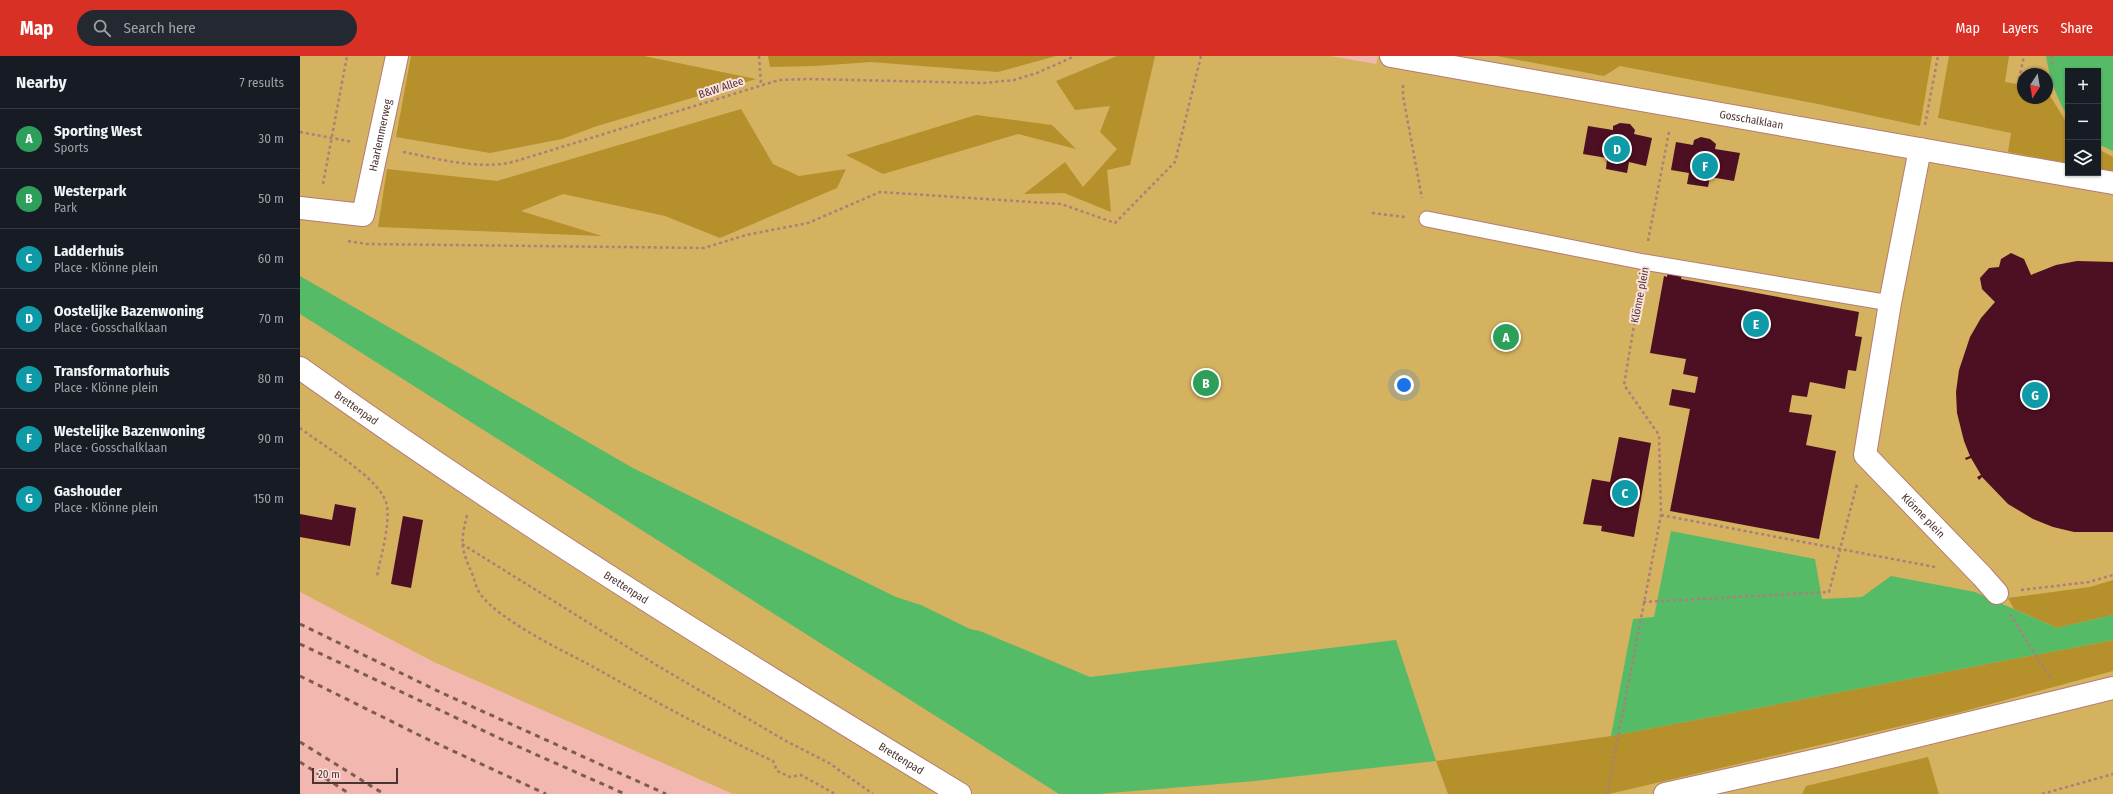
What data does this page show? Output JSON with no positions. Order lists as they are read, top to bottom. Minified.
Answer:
{"streets":{"street":["Gosschalklaan","Haarlemmerweg","Klönne plein","Brettenpad"],"path":["B&W Allee"]},"crossings":[["B&W Allee","Haarlemmerweg"]],"scale_bar":"20 m","north":"bottom","page":{"header":"Map","search":"Search here","nav":["Map","Layers","Share"],"heading":["Nearby","7 results"],"map_buttons":["+","−"],"list":[{"mark":"A","name":"Sporting West","note":"Sports","value":"30 m"},{"mark":"B","name":"Westerpark","note":"Park","value":"50 m"},{"mark":"C","name":"Ladderhuis","note":"Place · Klönne plein","value":"60 m"},{"mark":"D","name":"Oostelijke Bazenwoning","note":"Place · Gosschalklaan","value":"70 m"},{"mark":"E","name":"Transformatorhuis","note":"Place · Klönne plein","value":"80 m"},{"mark":"F","name":"Westelijke Bazenwoning","note":"Place · Gosschalklaan","value":"90 m"},{"mark":"G","name":"Gashouder","note":"Place · Klönne plein","value":"150 m"}],"pins":["D","F","E","A","B","G","C"],"scale":"20 m"}}
